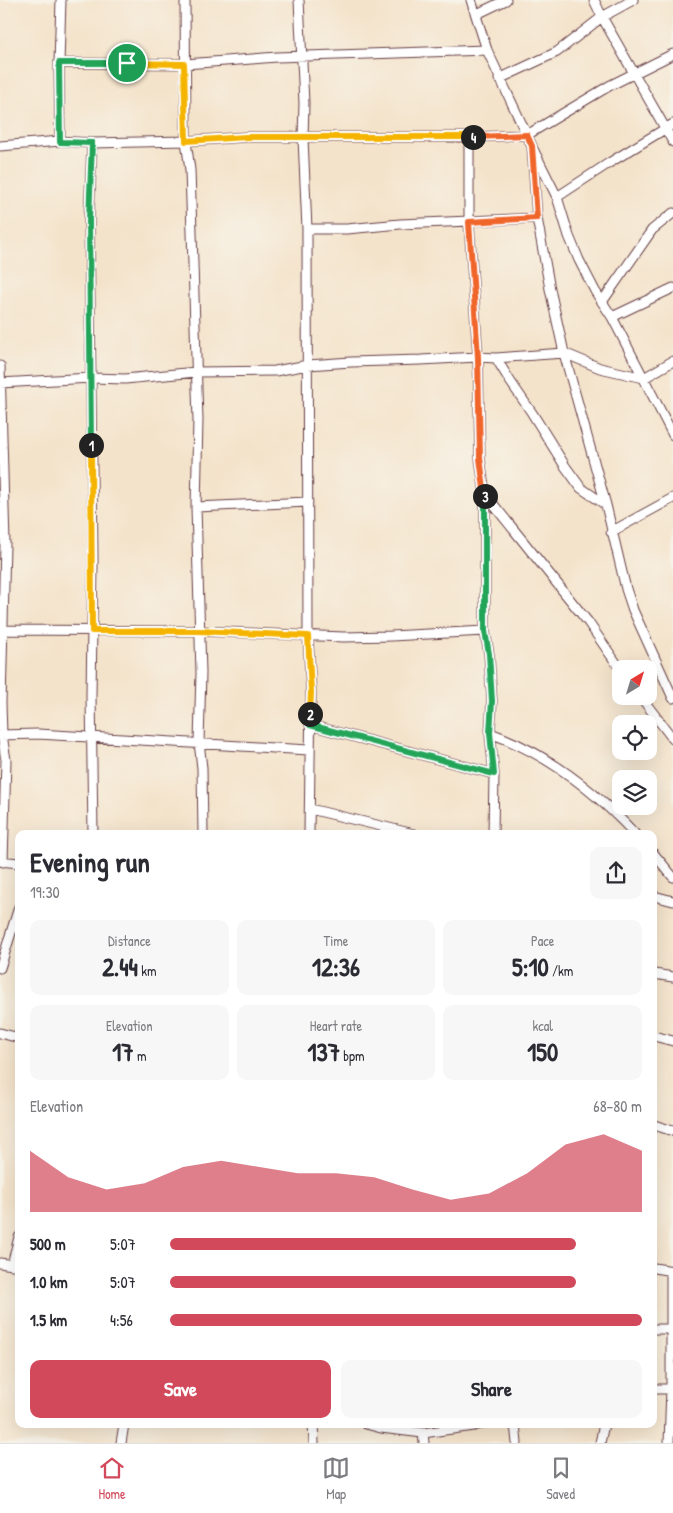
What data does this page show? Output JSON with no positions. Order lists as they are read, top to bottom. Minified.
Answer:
{"north":"top right","page":{"pins":["4","1","3","2"],"heading":["Evening run","19:30"],"stats":[["Distance","2.44 km"],["Time","12:36"],["Pace","5:10 /km"],["Elevation","17 m"],["Heart rate","137 bpm"],["kcal","150"]],"chart":["Elevation","68–80 m"],"list":[{"name":"500 m","note":"5:07"},{"name":"1.0 km","note":"5:07"},{"name":"1.5 km","note":"4:56"}],"buttons":["Save","Share"],"tabs":["Home","Map","Saved"]}}
